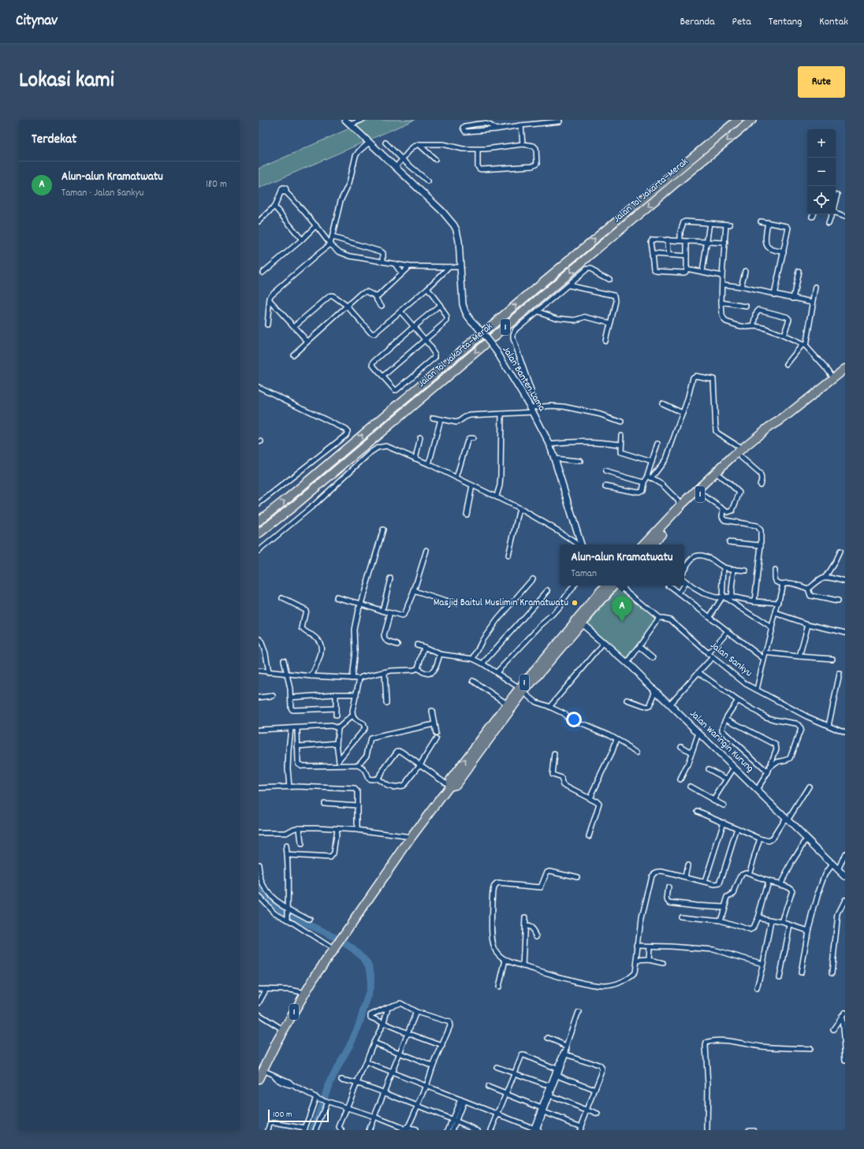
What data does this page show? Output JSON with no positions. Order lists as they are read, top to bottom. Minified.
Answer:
{"streets":{"highway":["Jalan Tol Jakarta–Merak","1"],"main road":["Jalan Banten Lama","Jalan Waringin Kurung"],"street":["Jalan Sankyu"]},"crossings":[["1","Jalan Waringin Kurung"]],"places":["Masjid Baitul Muslimin Kramatwatu"],"scale_bar":"100 m","page":{"header":"Citynav","nav":["Beranda","Peta","Tentang","Kontak"],"title":"Lokasi kami","buttons":"Rute","heading":"Terdekat","map_buttons":["+","−"],"list":[{"mark":"A","name":"Alun-alun Kramatwatu","note":"Taman · Jalan Sankyu","value":"180 m"}],"popup":["Alun-alun Kramatwatu","Taman"],"pins":"A","scale":"100 m"}}
